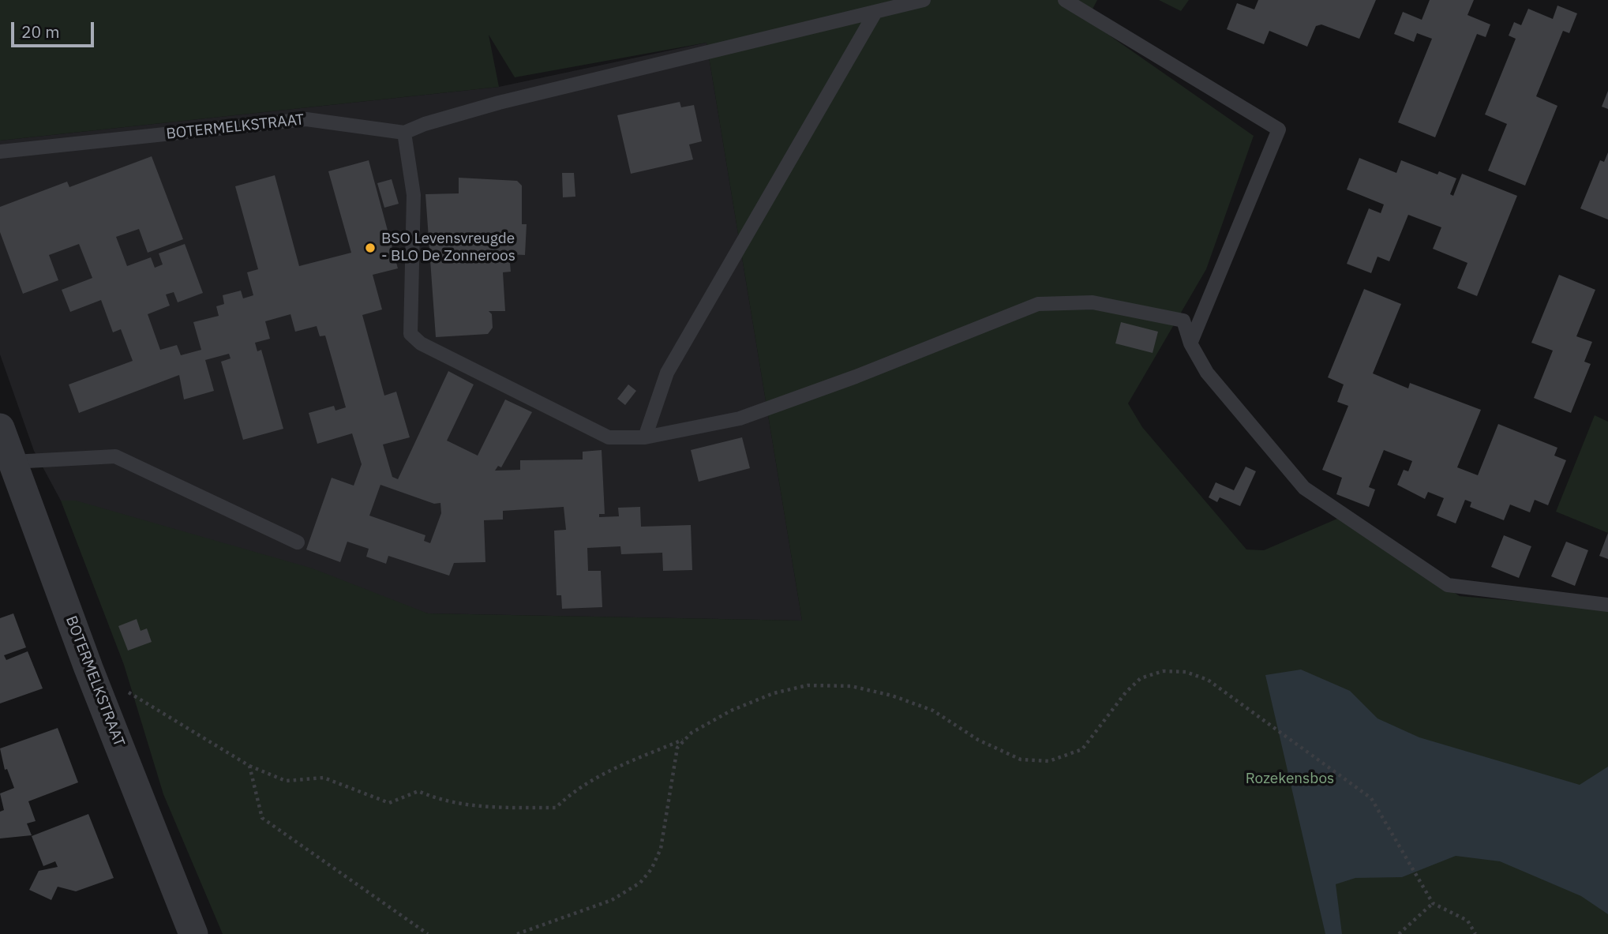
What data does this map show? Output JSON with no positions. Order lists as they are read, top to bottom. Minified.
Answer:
{"streets":{"street":["BOTERMELKSTRAAT"]},"parks":["Rozekensbos"],"places":["BSO Levensvreugde - BLO De Zonneroos"],"scale_bar":"20 m"}
